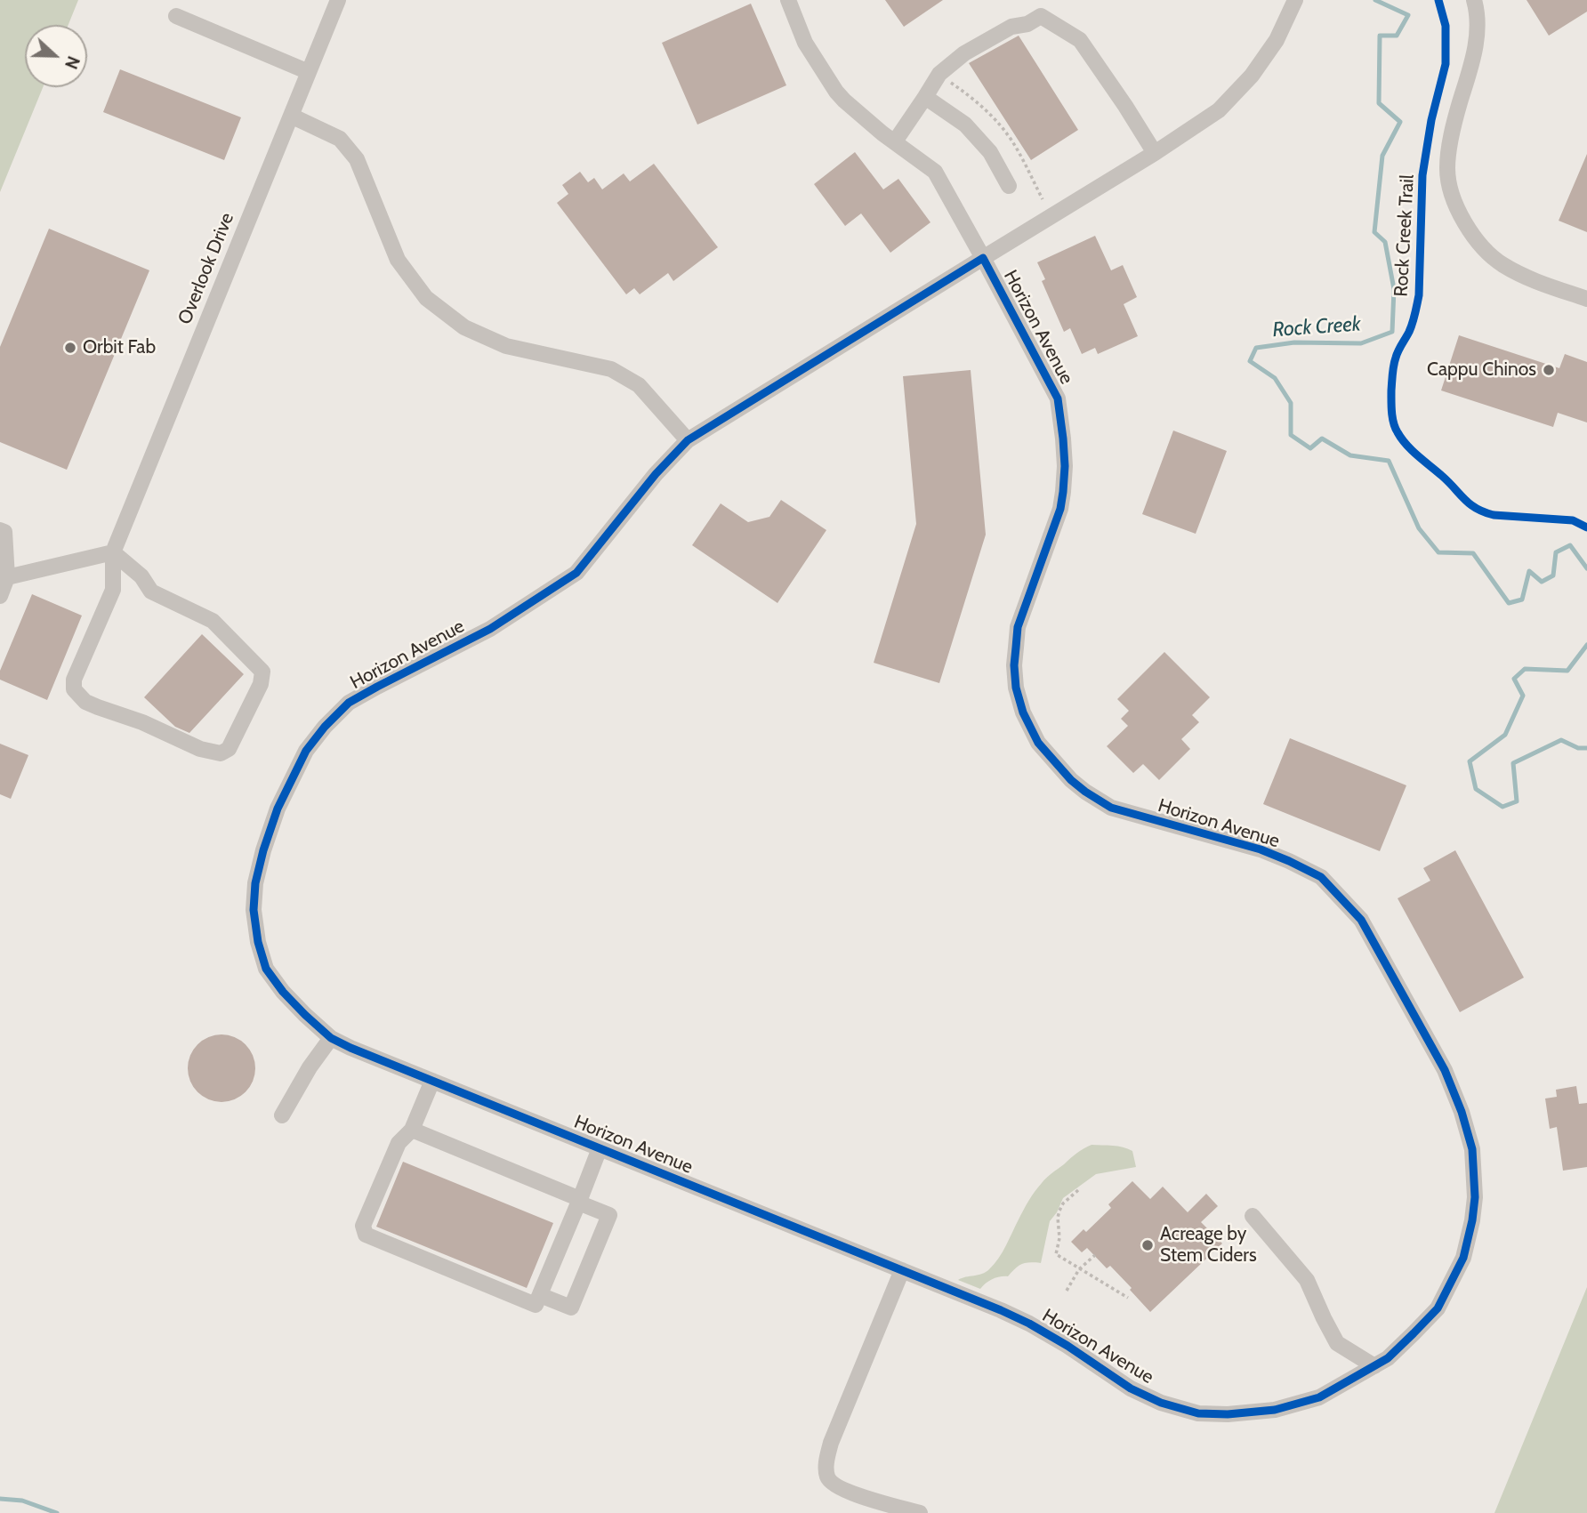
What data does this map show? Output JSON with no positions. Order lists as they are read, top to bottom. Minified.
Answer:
{"streets":{"street":["Overlook Drive","Horizon Avenue"],"cycle path":["Rock Creek Trail"]},"water":["Rock Creek"],"places":["Orbit Fab","Cappu Chinos","Acreage by Stem Ciders"],"north":"right"}
